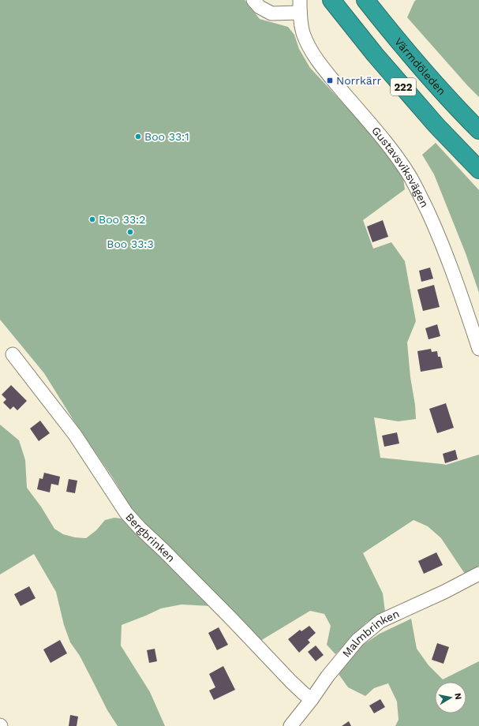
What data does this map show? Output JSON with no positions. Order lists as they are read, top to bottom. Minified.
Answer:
{"streets":{"highway":["Värmdöleden","222"],"street":["Gustavsviksvägen","Bergbrinken","Malmbrinken"]},"crossings":[["Bergbrinken","Malmbrinken"]],"places":{"transit":["Norrkärr"],"other":["Boo 33:1","Boo 33:2","Boo 33:3"]},"north":"right"}
